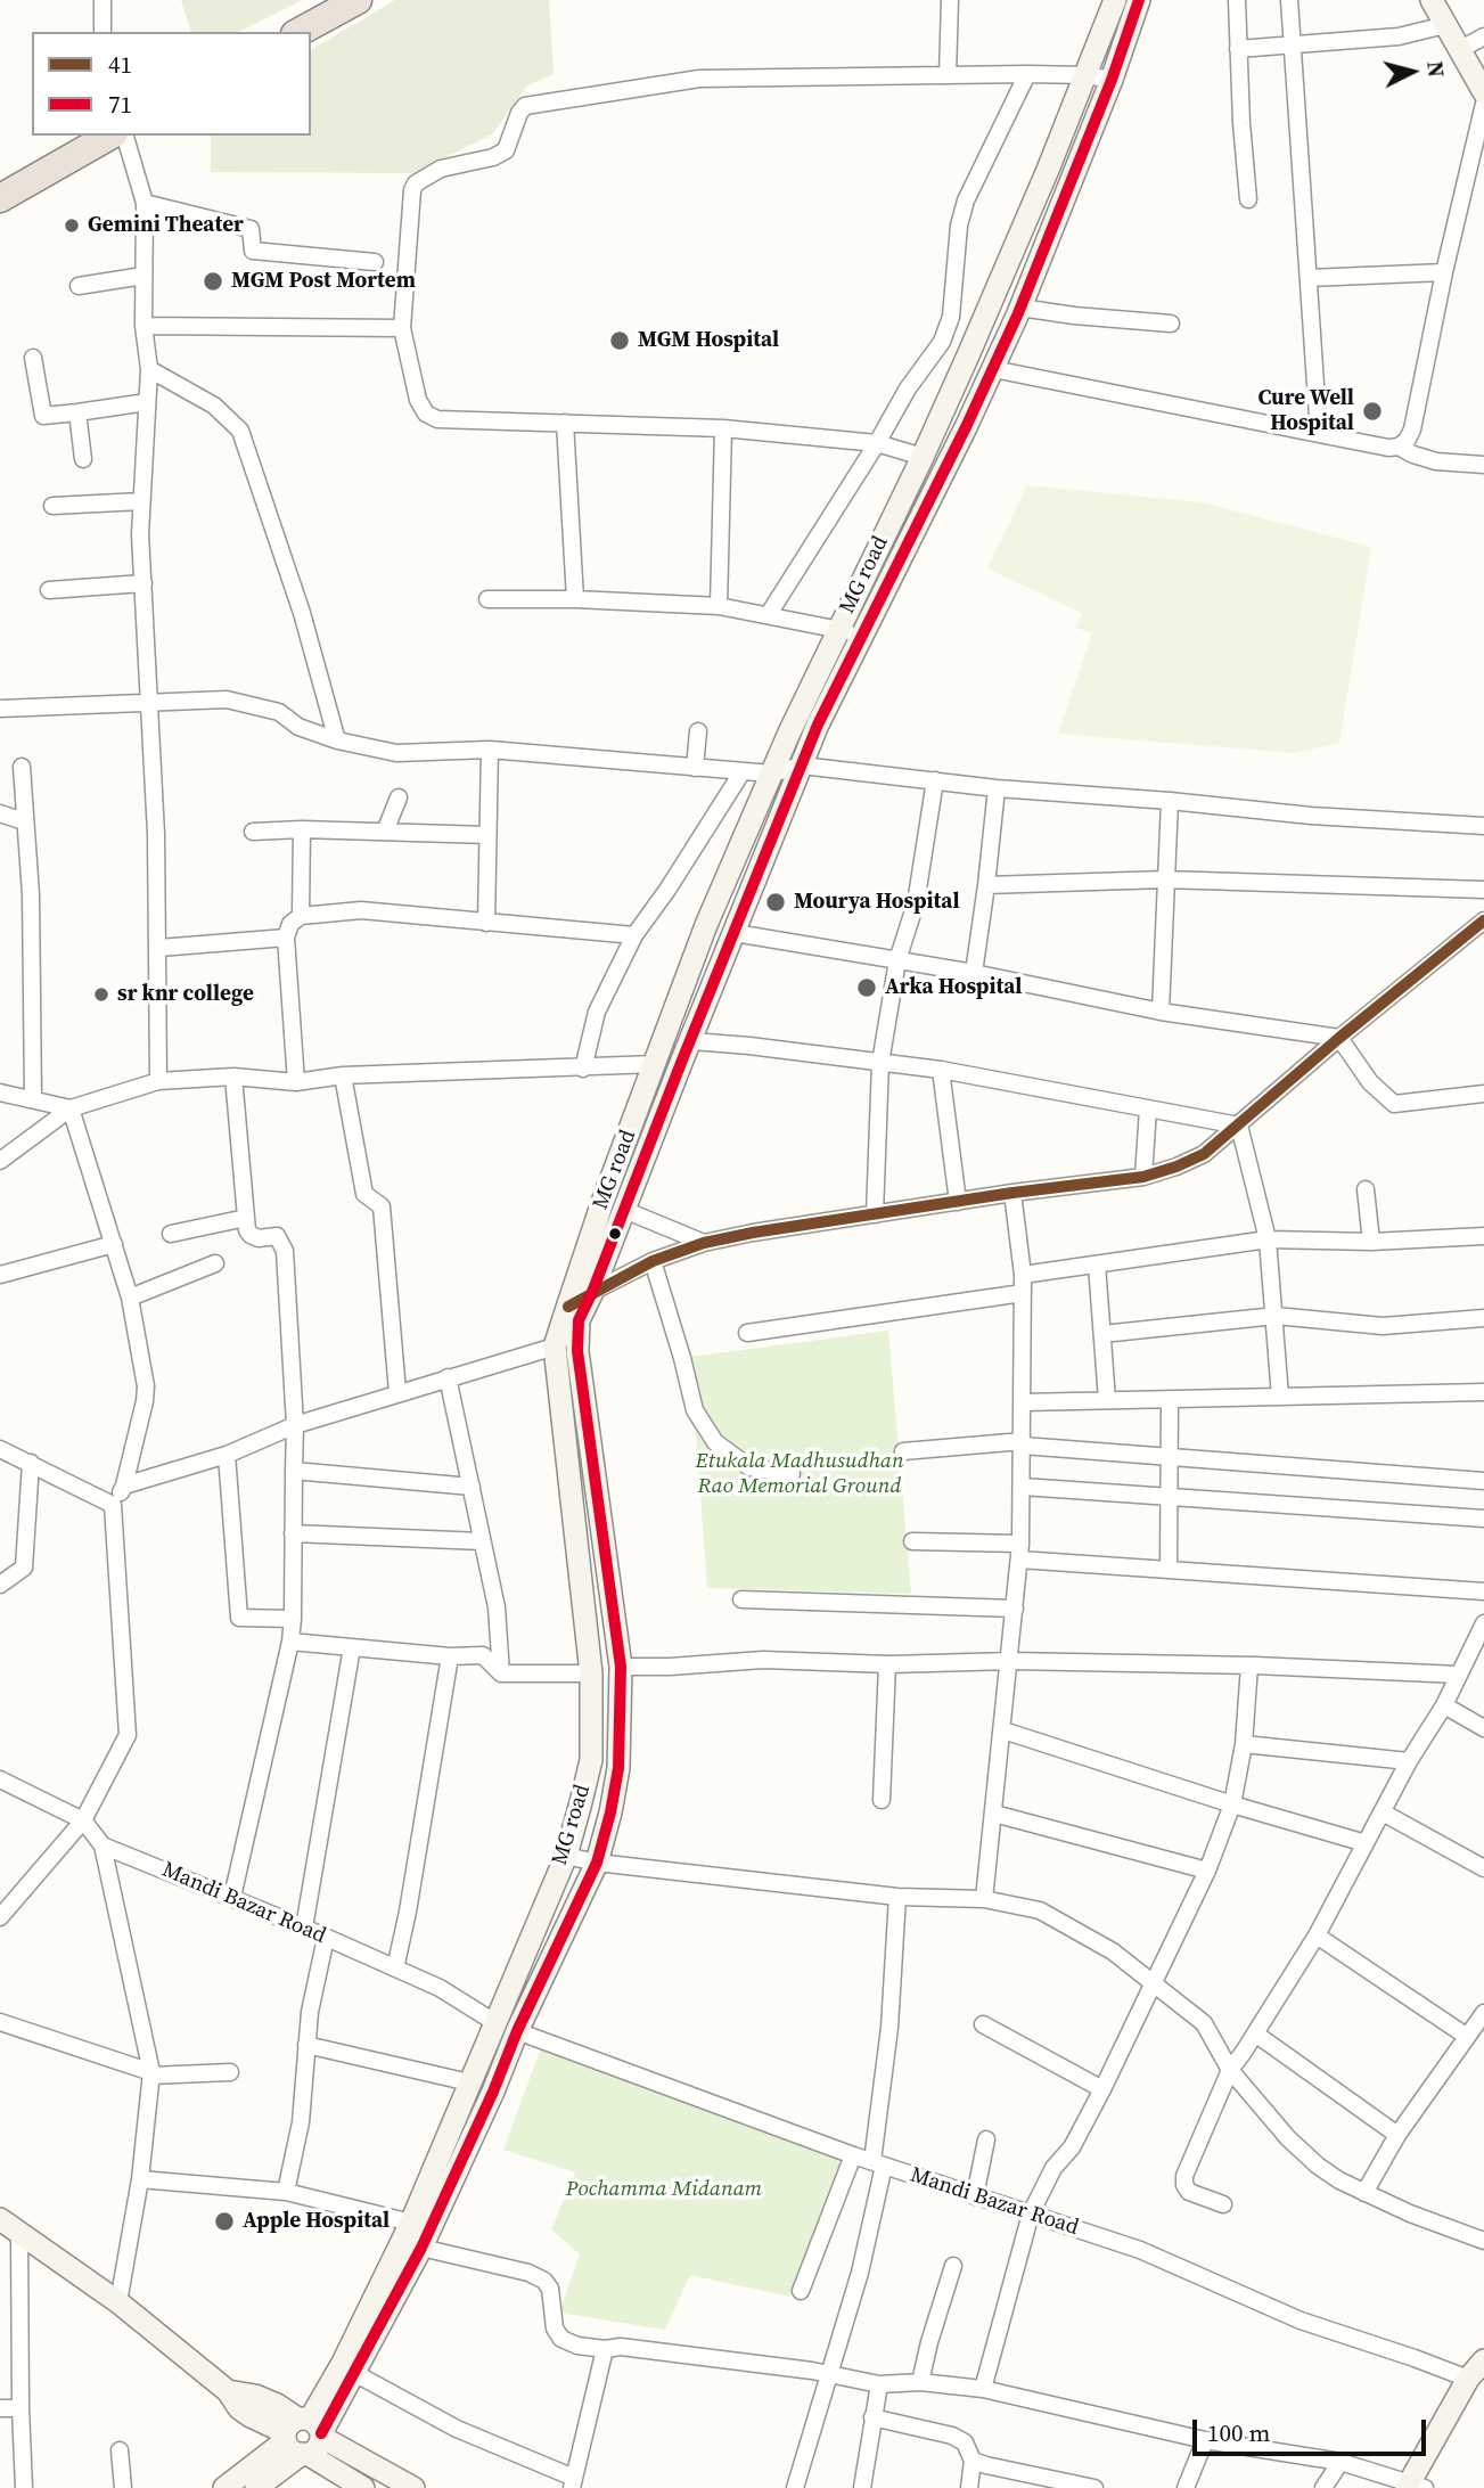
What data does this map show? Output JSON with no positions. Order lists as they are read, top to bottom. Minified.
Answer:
{"streets":{"main road":["MG road"],"street":["Mandi Bazar Road"]},"crossings":[["MG road","Mandi Bazar Road"]],"parks":["Etukala Madhusudhan Rao Memorial Ground","Pochamma Midanam"],"places":["Gemini Theater","MGM Post Mortem","MGM Hospital","Cure Well Hospital","Mourya Hospital","Arka Hospital","sr knr college","Apple Hospital"],"lines":["transit line 71","transit line 41"],"legend":["41","71"],"scale_bar":"100 m","north":"right"}
